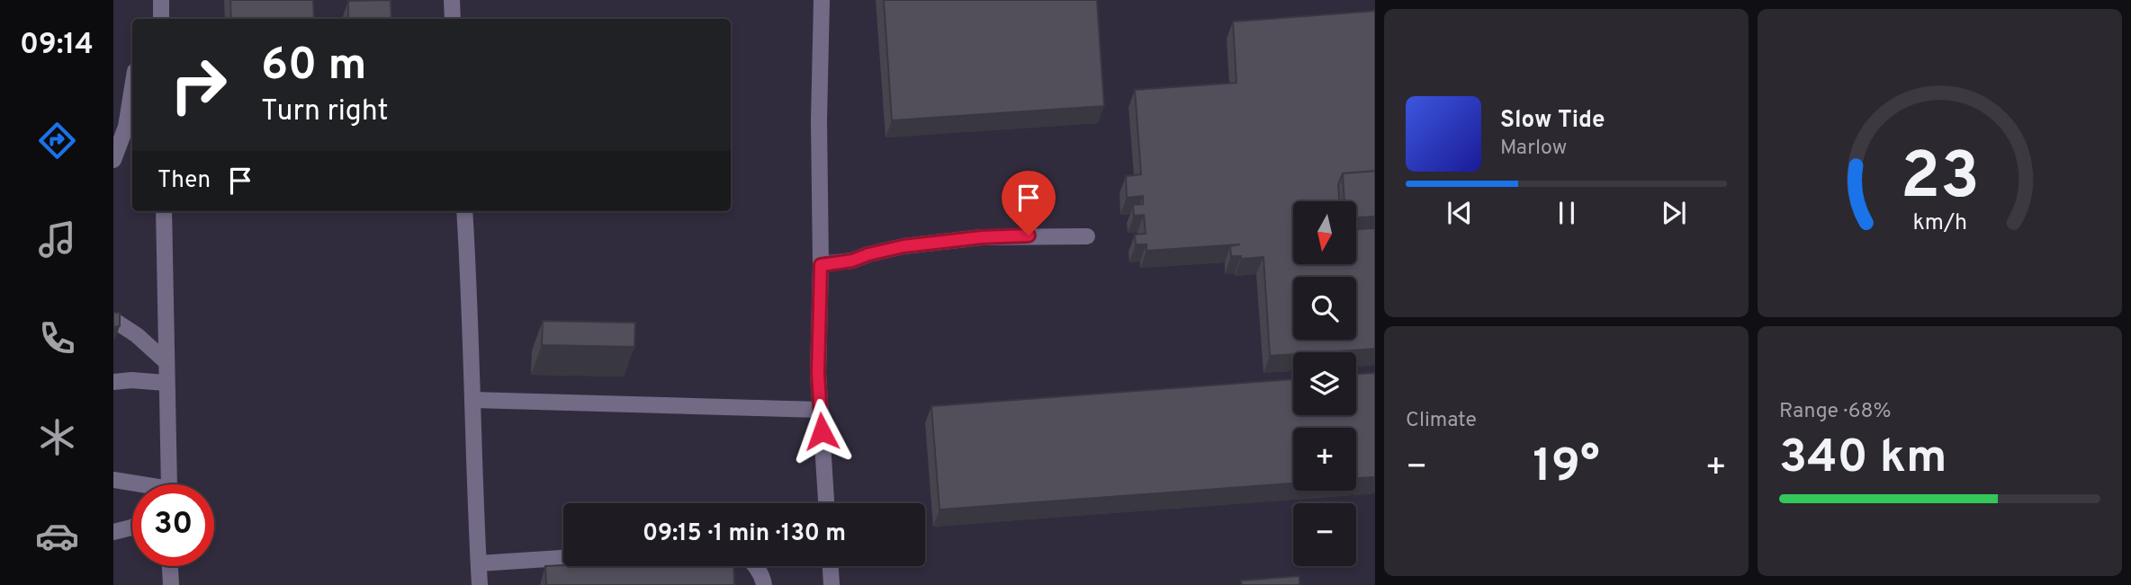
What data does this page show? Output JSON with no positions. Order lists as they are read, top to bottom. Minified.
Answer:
{"north":"bottom","page":{"tabs":"09:14","turn":["60 m","Turn right"],"song":["Slow Tide","Marlow"],"then":"Then","map_buttons":["+","−"],"tile":["Climate",["Range · 68%","340 km"]],"heat":["−","19°","+"],"limit":"30","trip":"09:15 · 1 min · 130 m","gauge":["23","km/h"]}}
